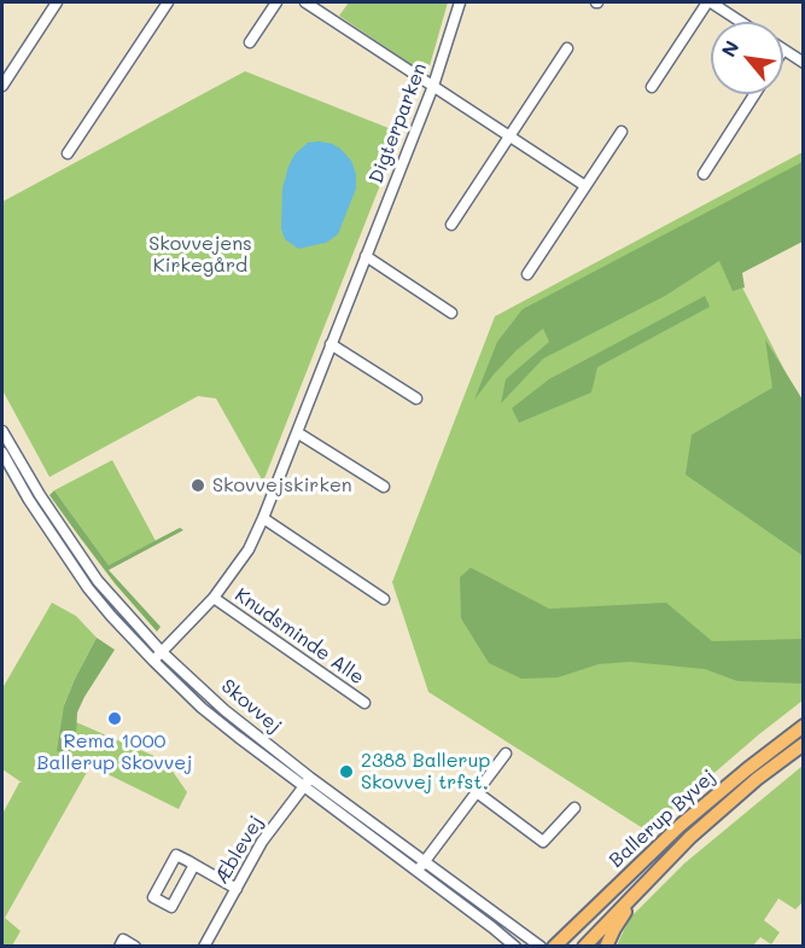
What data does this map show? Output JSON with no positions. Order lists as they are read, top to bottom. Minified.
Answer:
{"streets":{"main road":["Ballerup Byvej"],"street":["Digterparken","Knudsminde Alle","Skovvej","Æblevej"]},"crossings":[["Digterparken","Knudsminde Alle"],["Digterparken","Skovvej"],["Skovvej","Æblevej"]],"parks":["Skovvejens Kirkegård"],"places":["Skovvejskirken","Rema 1000 Ballerup Skovvej","2388 Ballerup Skovvej trfst."],"north":"top left"}
